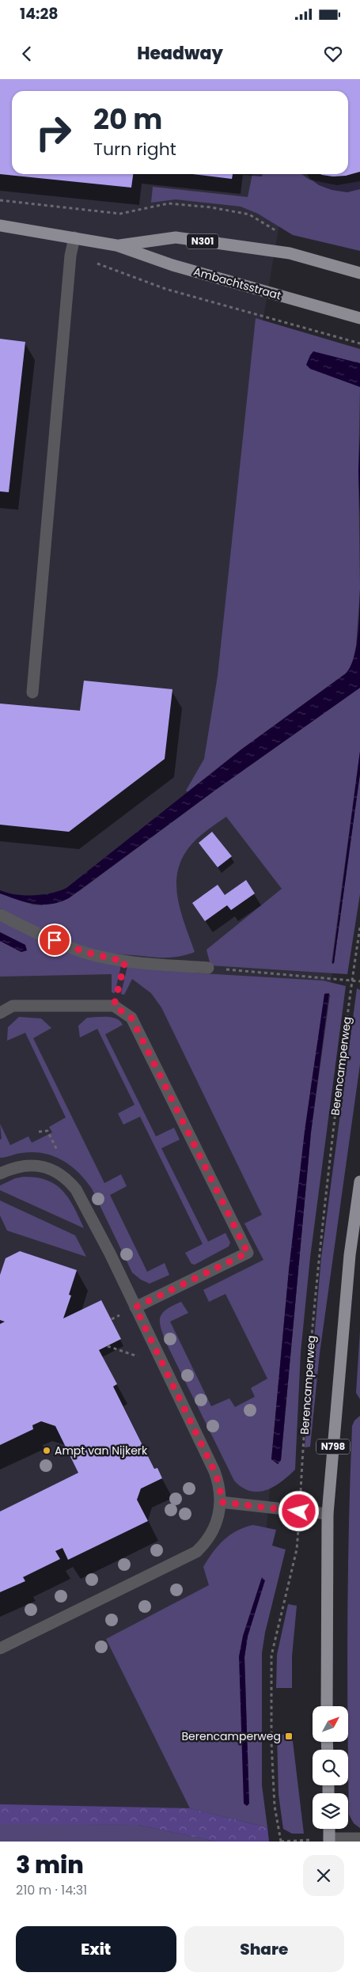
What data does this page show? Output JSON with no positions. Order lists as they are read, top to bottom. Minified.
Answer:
{"streets":{"main road":["N301","Ambachtsstraat","N798"],"path":["Berencamperweg"]},"places":{"other":["Ampt van Nijkerk"],"transit":["Berencamperweg"]},"north":"top right","page":{"status":"14:28","header":"Headway","turn":["20 m","Turn right"],"heading":["3 min","210 m · 14:31"],"buttons":["Exit","Share"]}}
